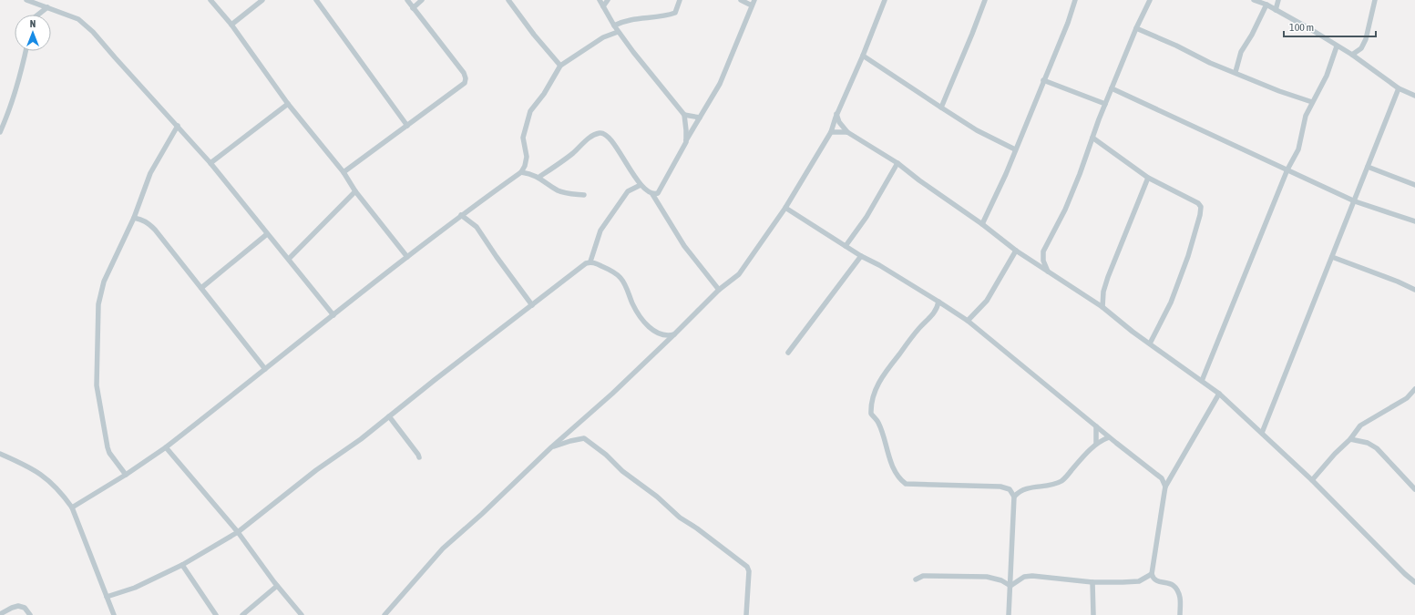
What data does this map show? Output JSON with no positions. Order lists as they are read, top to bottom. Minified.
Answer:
{"scale_bar":"100 m","north":"top"}
